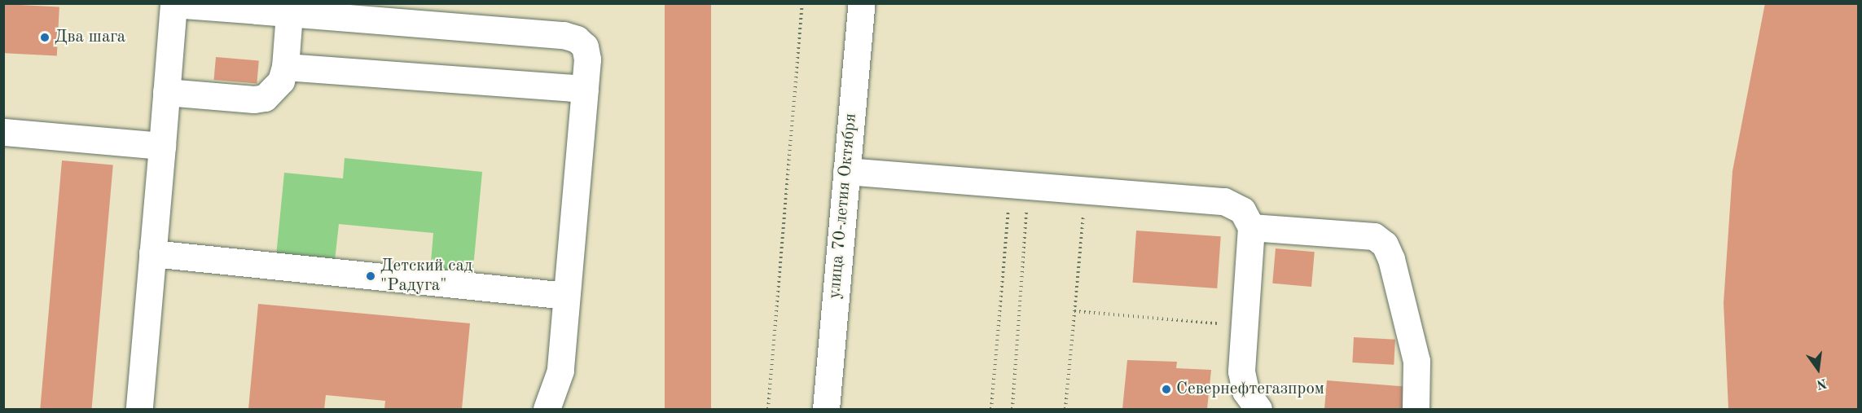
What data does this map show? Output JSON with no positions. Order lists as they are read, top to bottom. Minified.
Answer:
{"streets":{"main road":["улица 70-летия Октября"]},"places":["Два шага","Детский сад \"Радуга\"","Севернефтегазпром"],"north":"bottom"}
